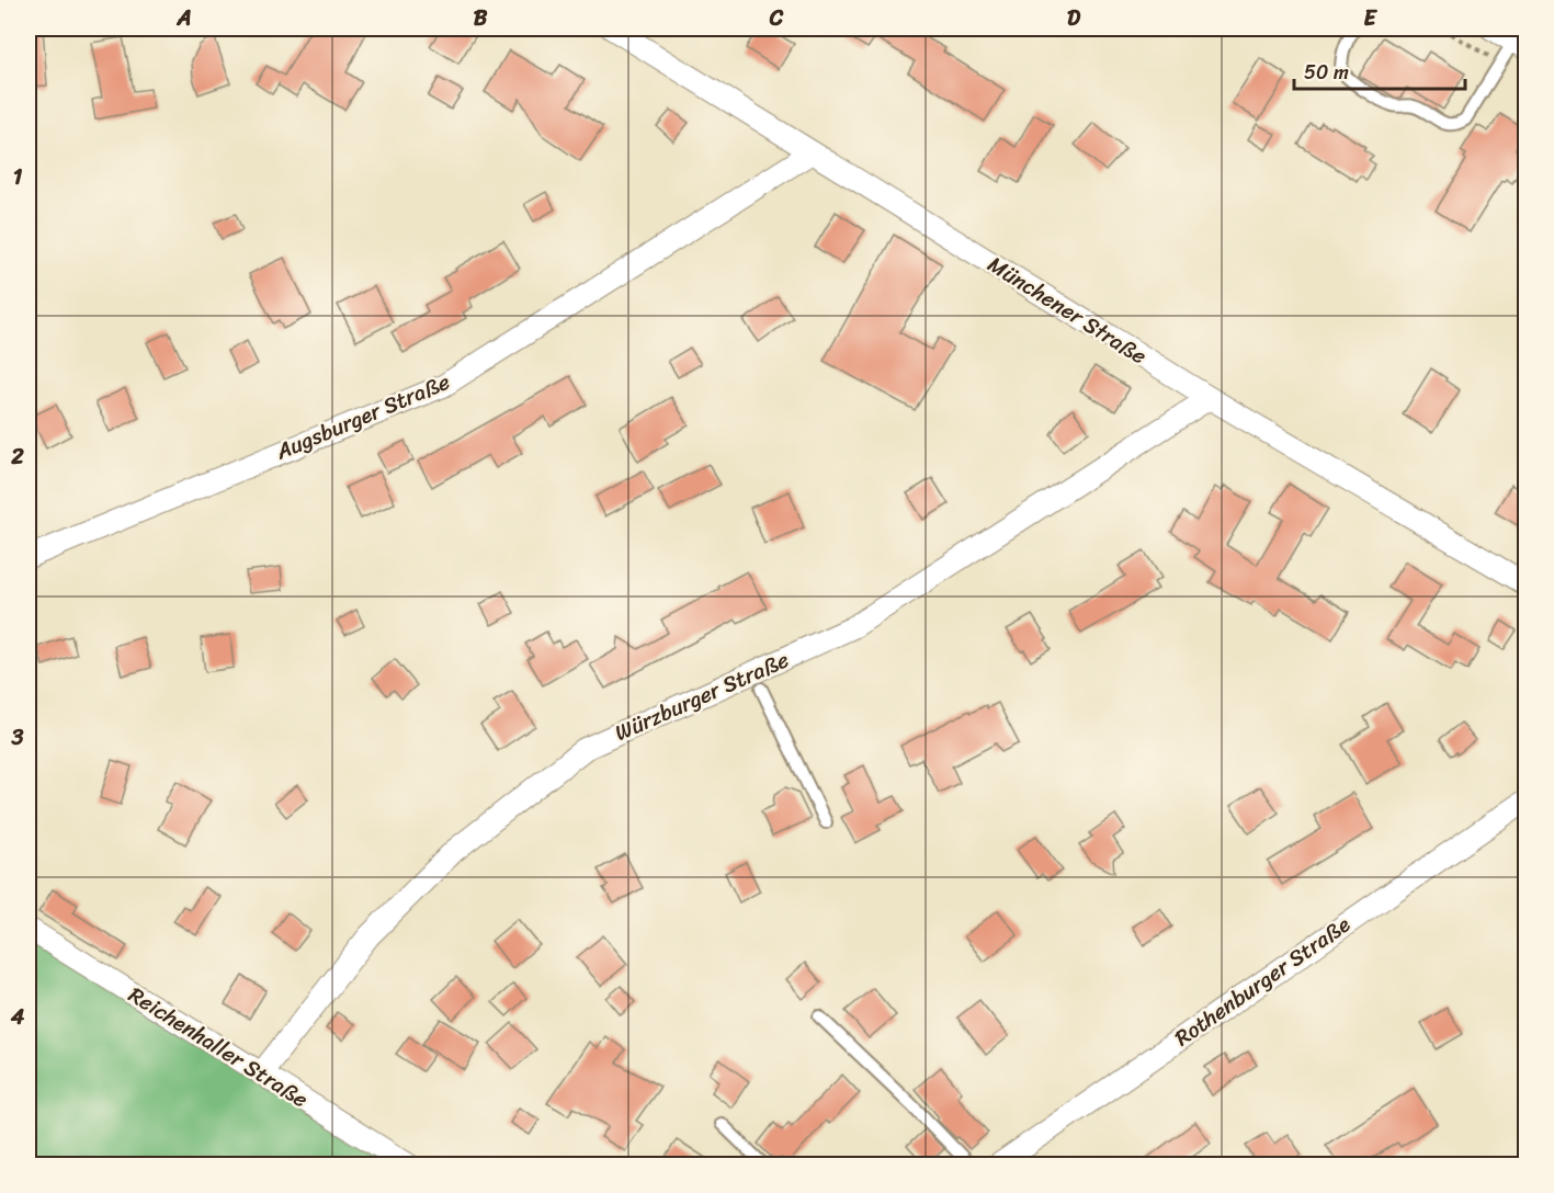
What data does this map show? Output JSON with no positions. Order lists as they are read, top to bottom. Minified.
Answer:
{"streets":{"street":["Münchener Straße","Augsburger Straße","Würzburger Straße","Rothenburger Straße","Reichenhaller Straße"]},"crossings":[["Münchener Straße","Augsburger Straße"],["Münchener Straße","Würzburger Straße"],["Würzburger Straße","Reichenhaller Straße"]],"scale_bar":"50 m","grid":{"columns":["A","B","C","D","E"],"rows":["1","2","3","4"]}}
